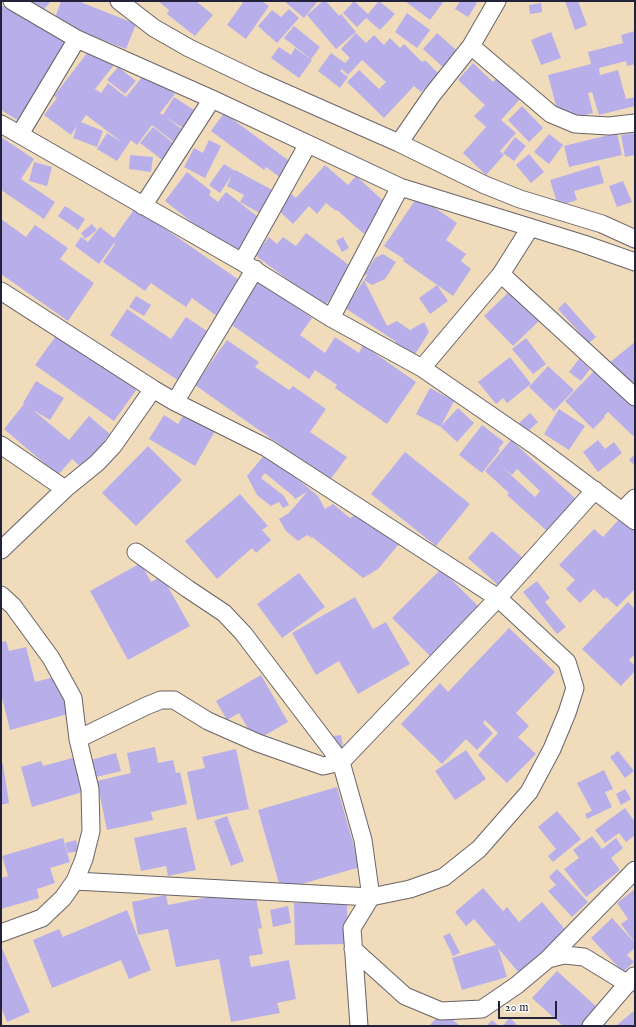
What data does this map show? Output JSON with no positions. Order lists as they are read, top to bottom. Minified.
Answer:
{"scale_bar":"20 m"}
